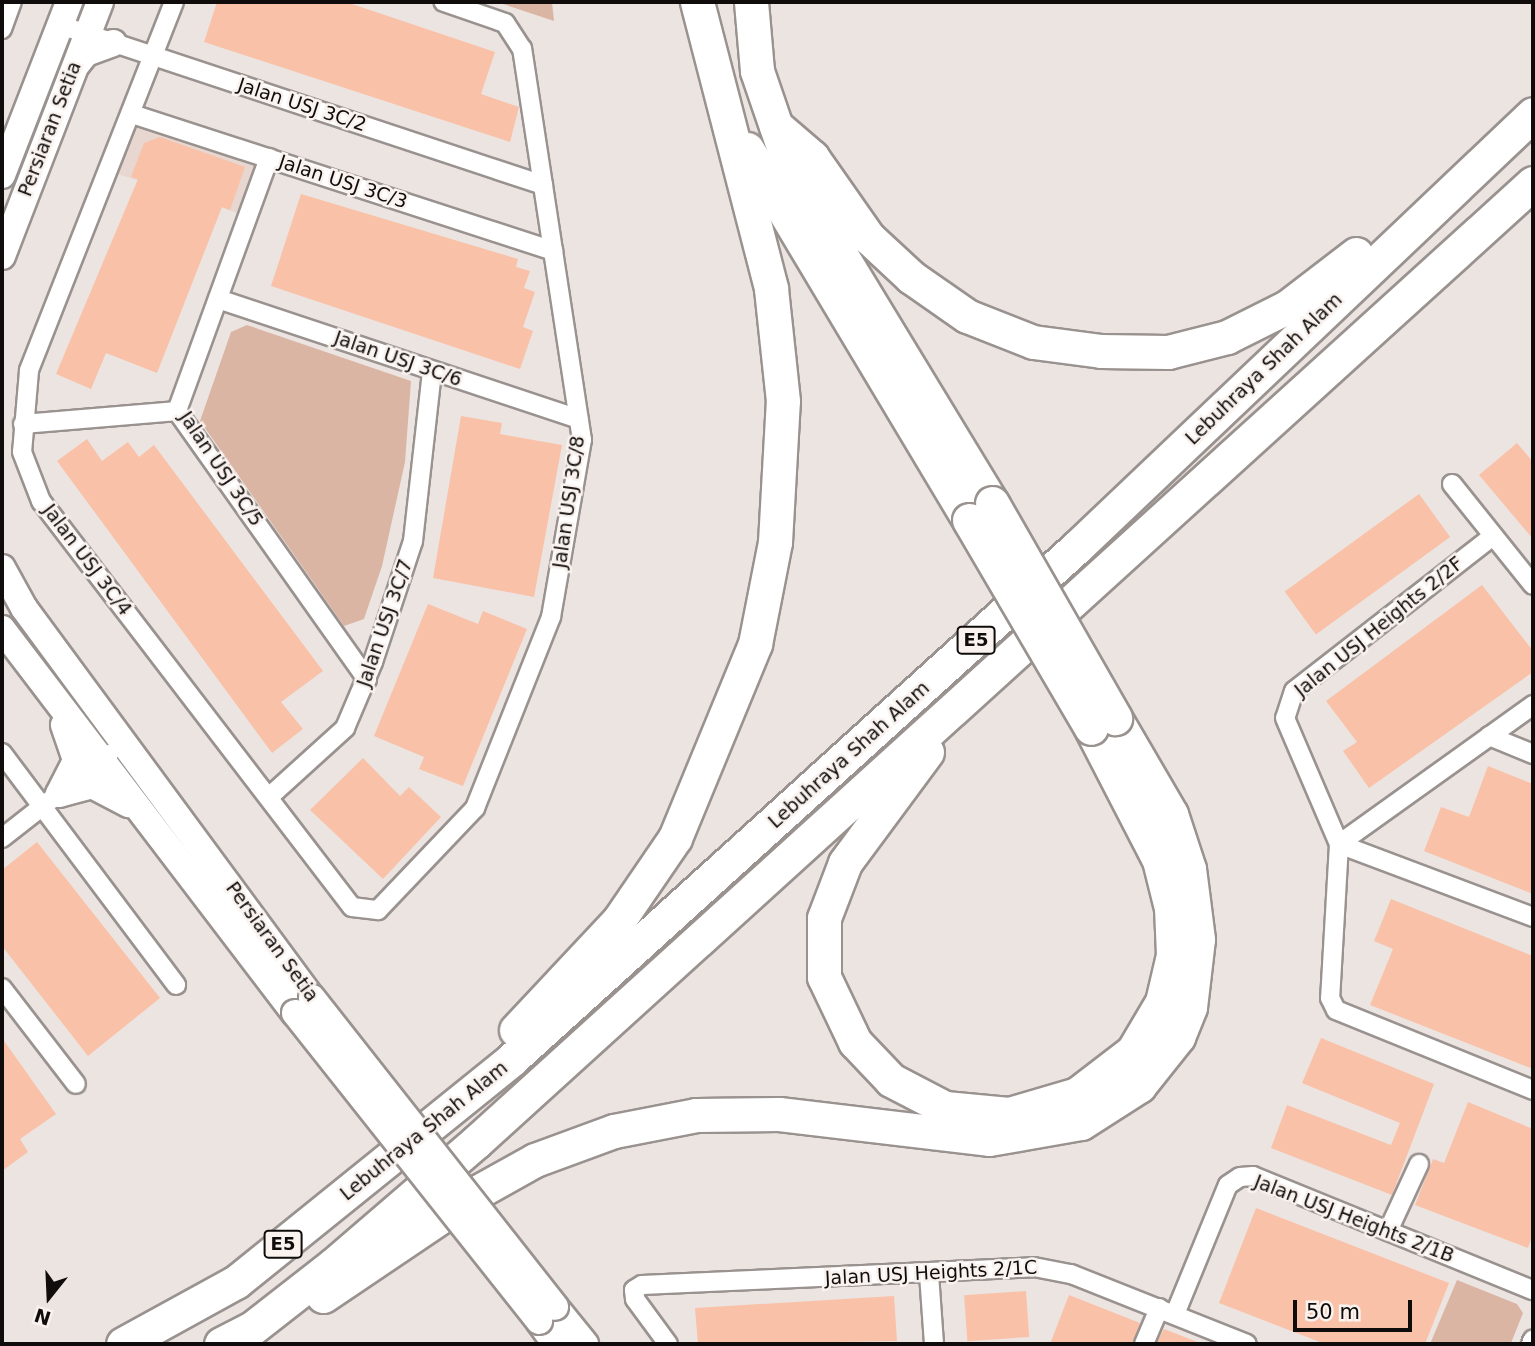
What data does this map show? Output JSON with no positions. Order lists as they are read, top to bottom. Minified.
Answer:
{"streets":{"highway":["Lebuhraya Shah Alam","E5"],"main road":["Persiaran Setia"],"street":["Jalan USJ 3C/2","Jalan USJ 3C/3","Jalan USJ 3C/6","Jalan USJ 3C/5","Jalan USJ 3C/8","Jalan USJ 3C/4","Jalan USJ 3C/7","Jalan USJ Heights 2/2F","Jalan USJ Heights 2/1B","Jalan USJ Heights 2/1C"]},"crossings":[["Jalan USJ 3C/2","Persiaran Setia"],["Jalan USJ 3C/2","Jalan USJ 3C/8"],["Jalan USJ 3C/2","Jalan USJ 3C/4"],["Jalan USJ 3C/3","Jalan USJ 3C/5"],["Jalan USJ 3C/3","Jalan USJ 3C/8"],["Jalan USJ 3C/3","Jalan USJ 3C/4"],["Jalan USJ 3C/6","Jalan USJ 3C/5"],["Jalan USJ 3C/6","Jalan USJ 3C/8"],["Jalan USJ 3C/6","Jalan USJ 3C/7"],["Jalan USJ 3C/5","Jalan USJ 3C/7"],["Jalan USJ 3C/8","Jalan USJ 3C/4"],["Jalan USJ 3C/4","Jalan USJ 3C/7"],["Jalan USJ Heights 2/1B","Jalan USJ Heights 2/1C"]],"scale_bar":"50 m","north":"bottom"}
